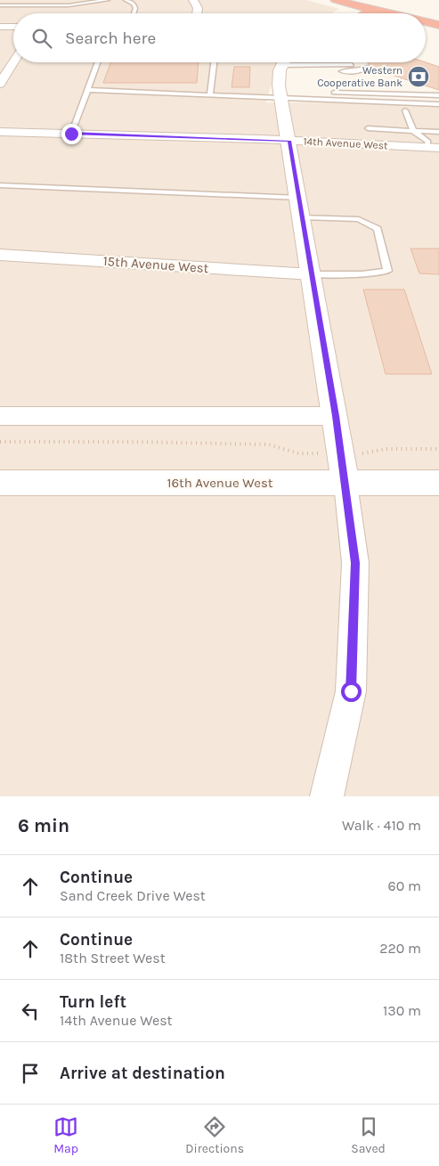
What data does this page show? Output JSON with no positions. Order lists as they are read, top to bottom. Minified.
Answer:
{"streets":{"street":["14th Avenue West","15th Avenue West","16th Avenue West"]},"places":{"bank":["Western Cooperative Bank"]},"page":{"search":"Search here","heading":["6 min","Walk · 410 m"],"list":[["Continue","Sand Creek Drive West","60 m"],["Continue","18th Street West","220 m"],["Turn left","14th Avenue West","130 m"],"Arrive at destination"],"nav":["Map","Directions","Saved"]}}
